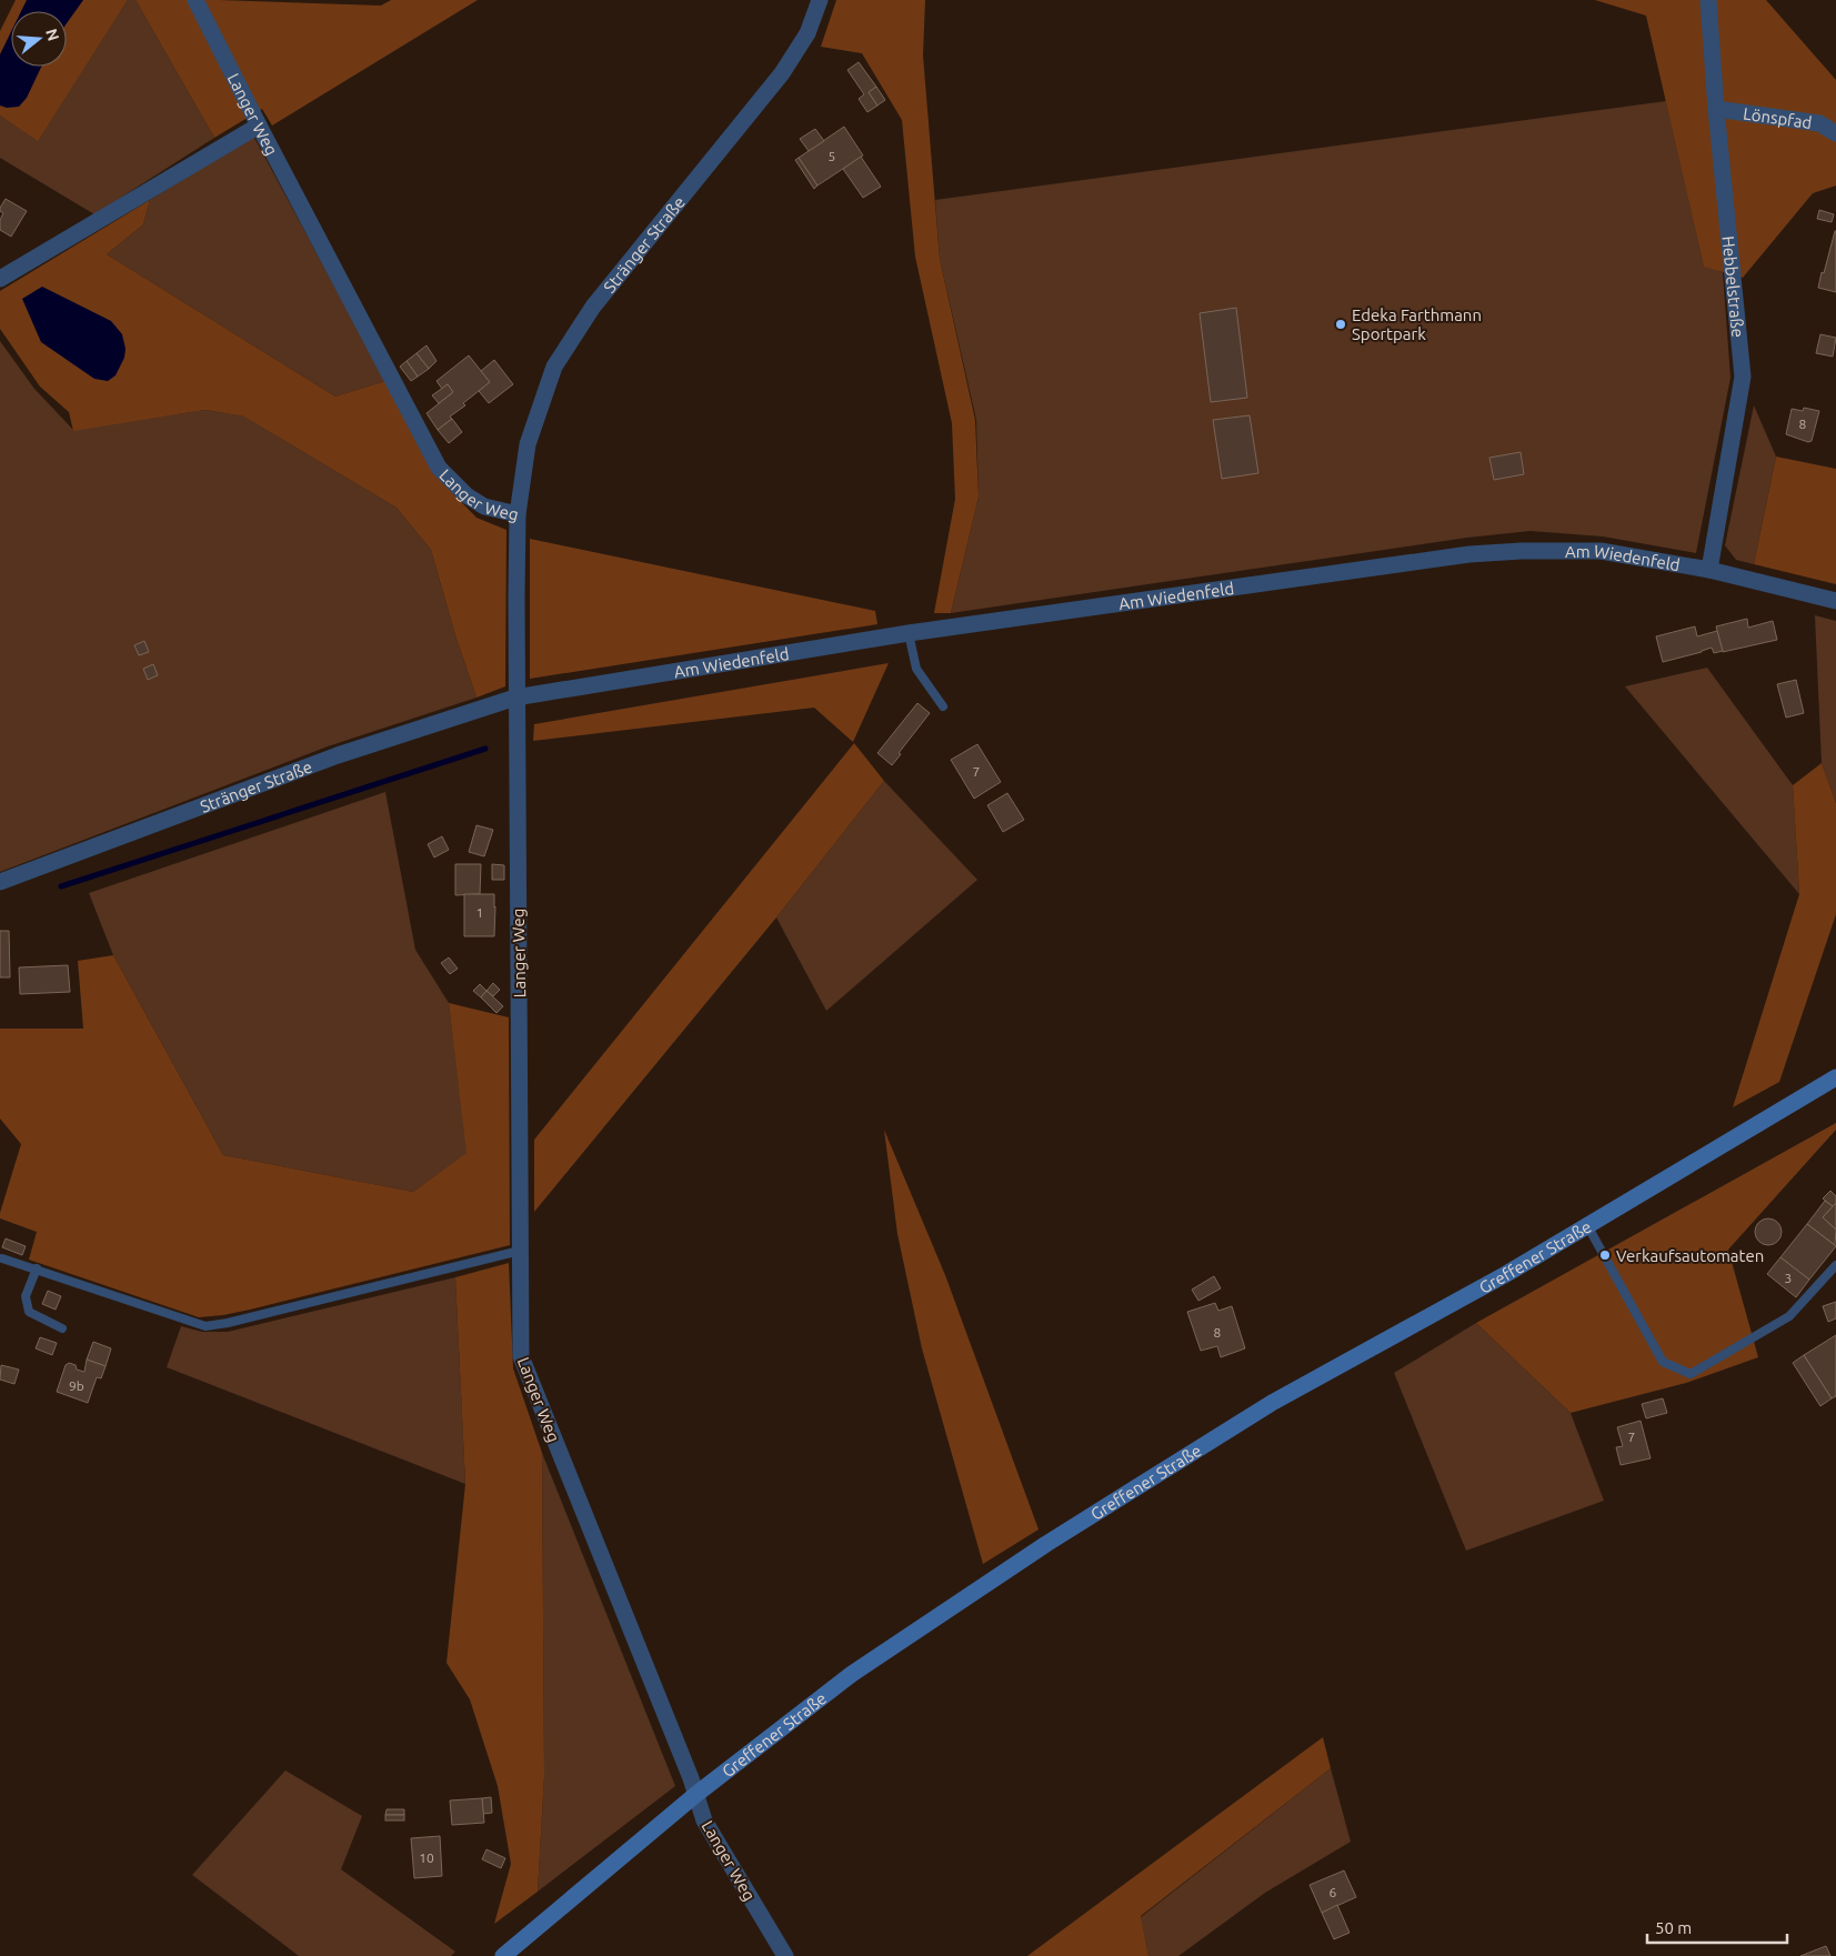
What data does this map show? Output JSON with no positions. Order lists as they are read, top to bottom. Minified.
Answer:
{"streets":{"main road":["Greffener Straße"],"street":["Langer Weg","Lönspfad","Stränger Straße","Hebbelstraße","Am Wiedenfeld"]},"crossings":[["Langer Weg","Stränger Straße"],["Langer Weg","Am Wiedenfeld"],["Langer Weg","Greffener Straße"],["Lönspfad","Hebbelstraße"],["Stränger Straße","Am Wiedenfeld"],["Hebbelstraße","Am Wiedenfeld"]],"places":["Edeka Farthmann Sportpark","Verkaufsautomaten"],"house_numbers":["5","8","7","1","3","8","9b","7","10","6"],"scale_bar":"50 m","north":"right"}
